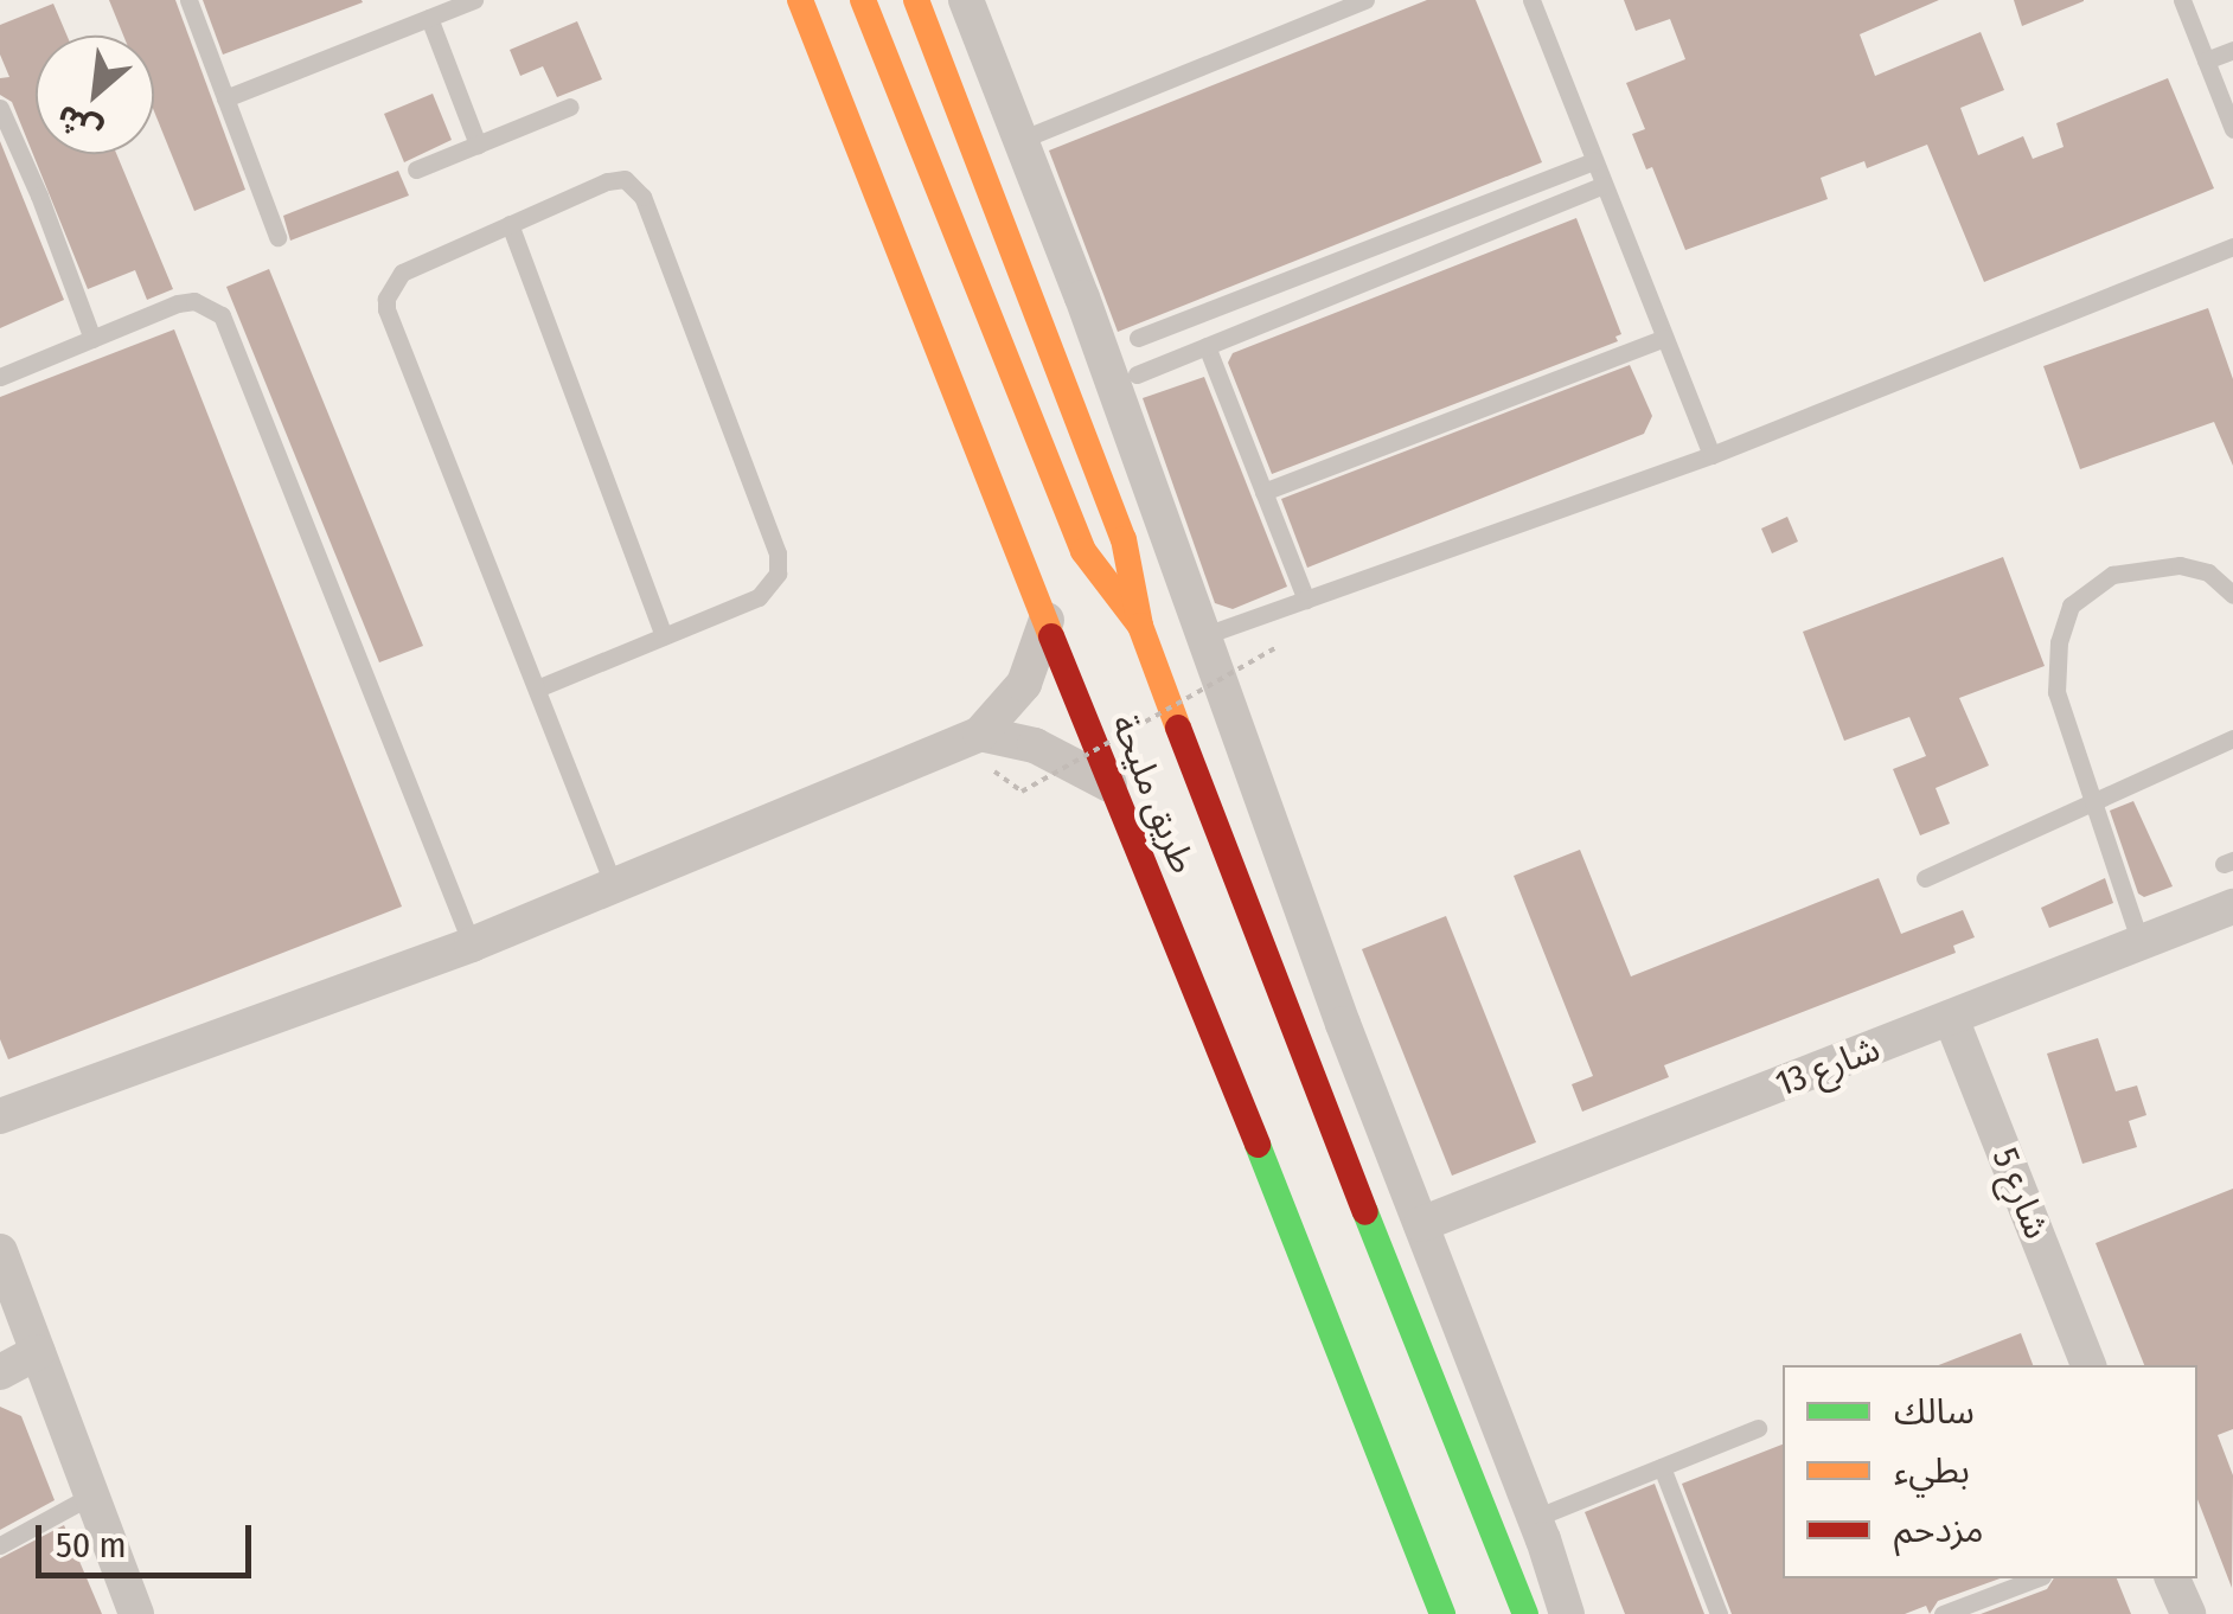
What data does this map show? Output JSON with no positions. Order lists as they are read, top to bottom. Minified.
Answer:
{"streets":{"main road":["طريق مليحة"],"street":["شارع 13","شارع 5"]},"crossings":[["شارع 13","شارع 5"]],"legend":["سالك","بطيء","مزدحم"],"scale_bar":"50 m","north":"bottom left"}
